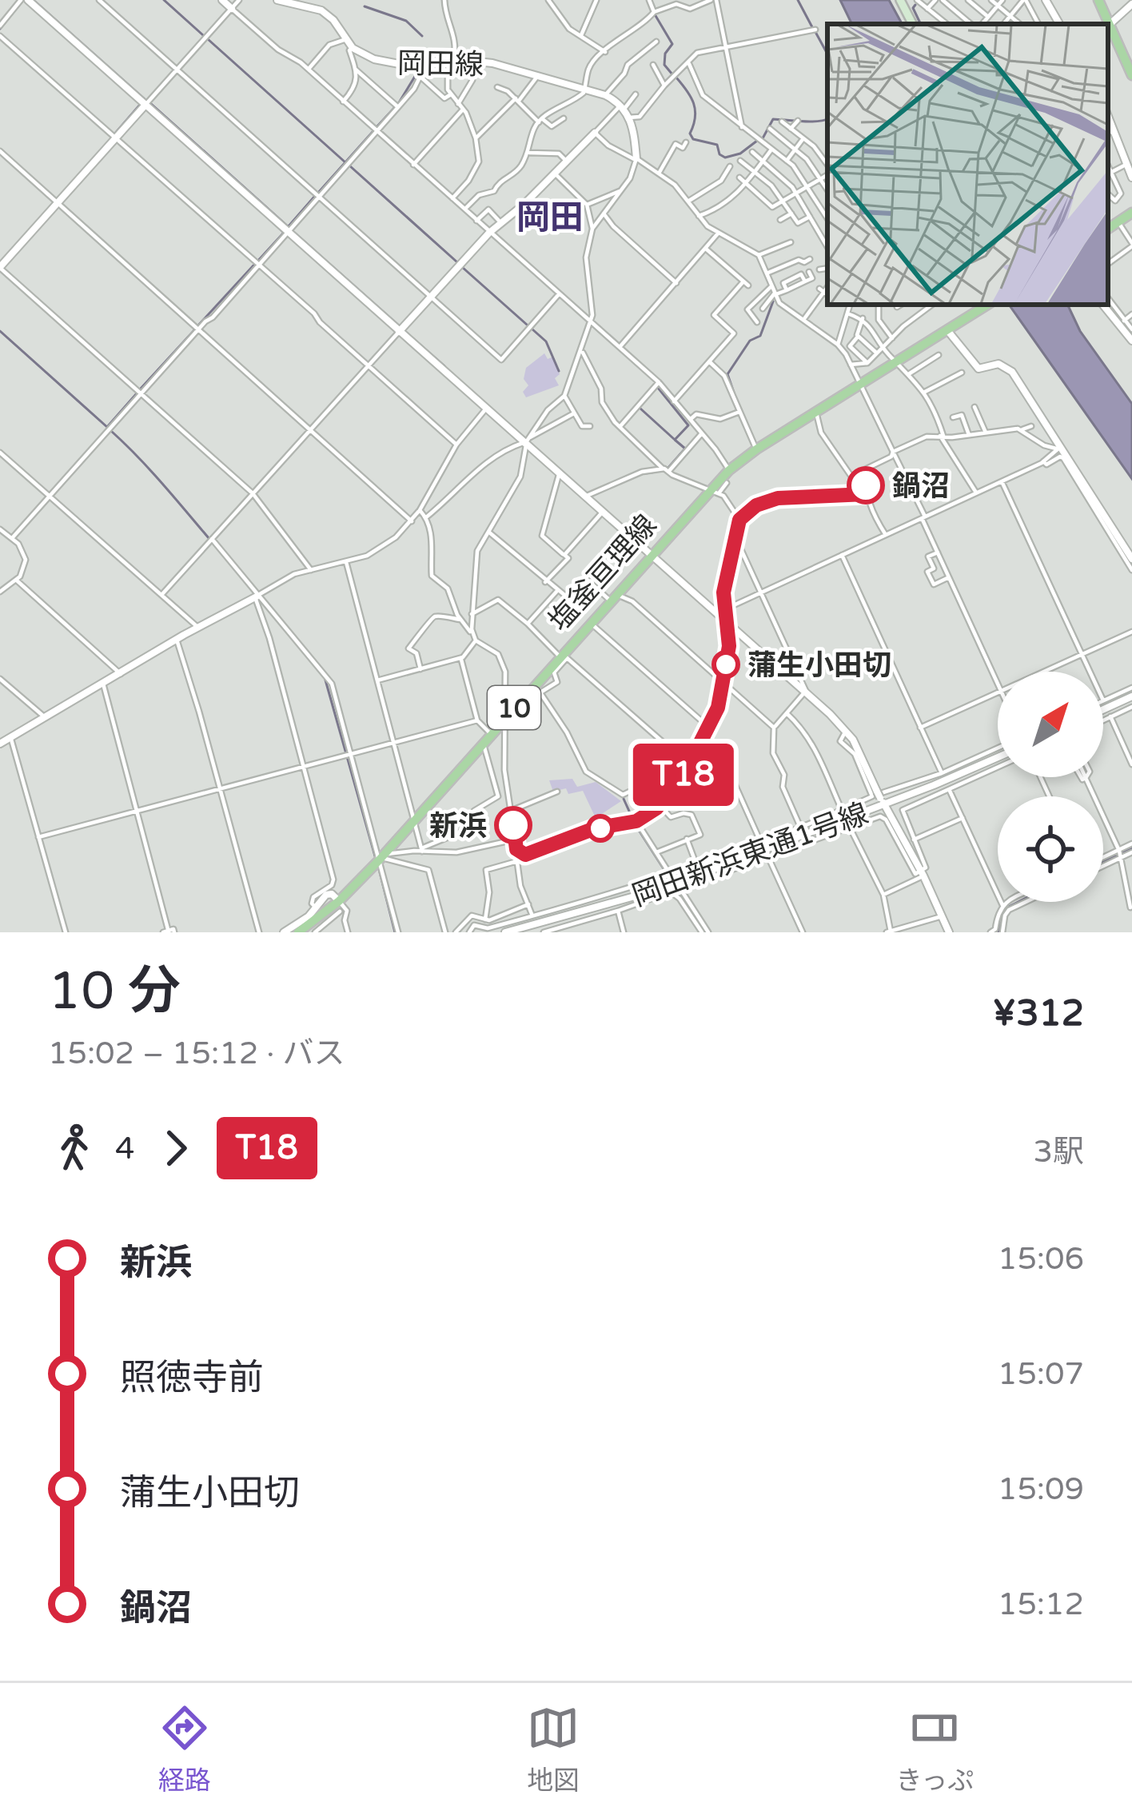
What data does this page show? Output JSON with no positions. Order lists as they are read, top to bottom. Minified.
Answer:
{"streets":{"main road":["塩釜亘理線","10"],"street":["岡田線","岡田新浜東通1号線"]},"districts":["岡田"],"places":["鍋沼","蒲生小田切","新浜"],"lines":["bus line T18"],"north":"top right","page":{"on_map":"T18","heading":["10 分","15:02 – 15:12 · バス","¥312"],"legs":["4","T18","3駅"],"list":[{"name":"新浜","value":"15:06"},{"name":"照徳寺前","value":"15:07"},{"name":"蒲生小田切","value":"15:09"},{"name":"鍋沼","value":"15:12"}],"tabs":["経路","地図","きっぷ"]}}
